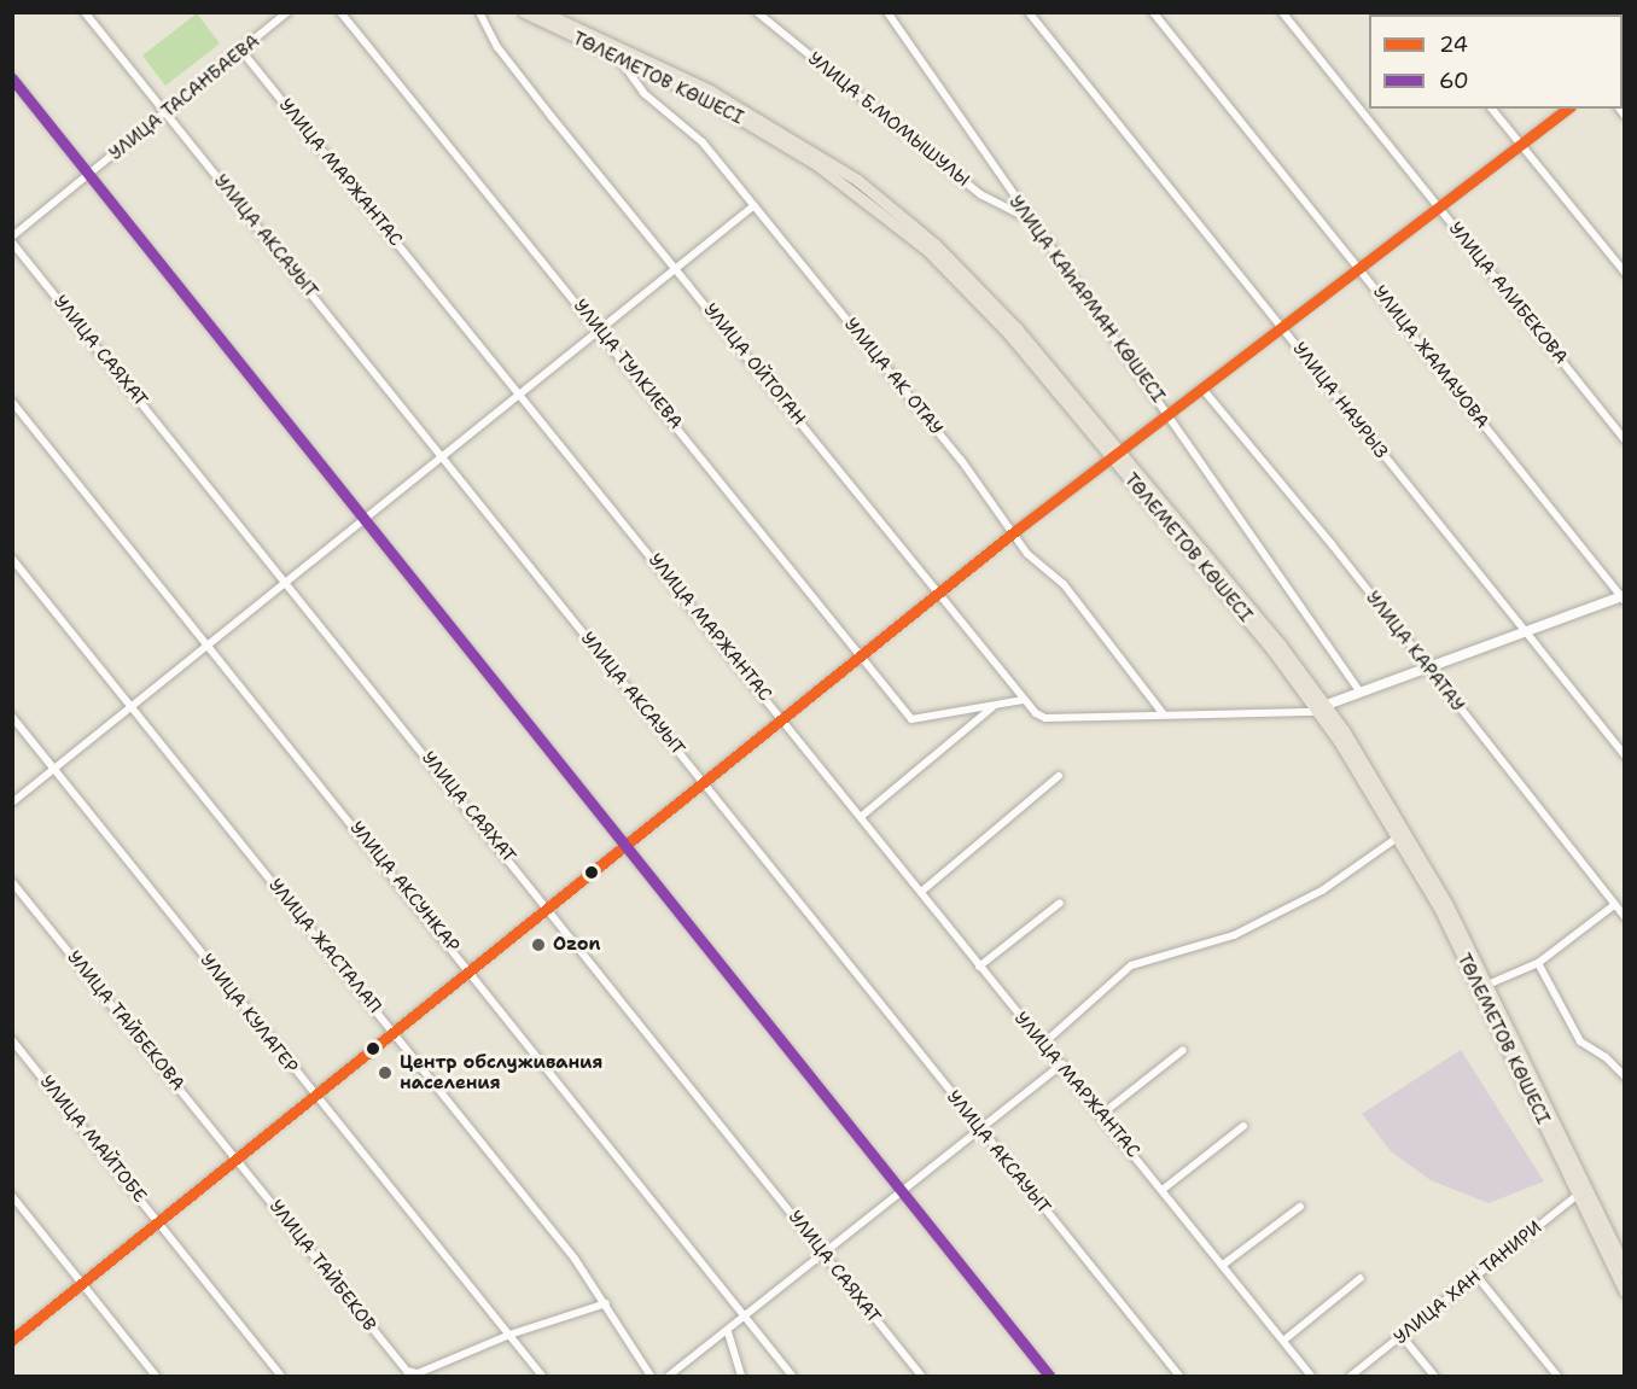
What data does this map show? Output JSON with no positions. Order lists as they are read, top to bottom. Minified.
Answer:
{"streets":{"main road":["ТӨЛЕМЕТОВ КӨШЕСІ"],"street":["УЛИЦА ТАСАНБАЕВА","УЛИЦА Б.МОМЫШУЛЫ","УЛИЦА МАРЖАНТАС","УЛИЦА АКСАУЫТ","УЛИЦА АЛИБЕКОВА","УЛИЦА КАҺАРМАН КӨШЕСІ","УЛИЦА САЯХАТ","УЛИЦА ЖАМАУОВА","УЛИЦА ТУЛКИЕВА","УЛИЦА ОЙТОГАН","УЛИЦА АК ОТАУ","УЛИЦА НАУРЫЗ","УЛИЦА КАРАТАУ","УЛИЦА АКСУНКАР","УЛИЦА ЖАСТАЛАП","УЛИЦА КУЛАГЕР","УЛИЦА ТАЙБЕКОВА","УЛИЦА МАЙТОБЕ","УЛИЦА ТАЙБЕКОВ","УЛИЦА ХАН ТАНИРИ"]},"crossings":[["ТӨЛЕМЕТОВ КӨШЕСІ","УЛИЦА АК ОТАУ"],["ТӨЛЕМЕТОВ КӨШЕСІ","УЛИЦА ХАН ТАНИРИ"],["УЛИЦА ТАСАНБАЕВА","УЛИЦА МАРЖАНТАС"],["УЛИЦА ТАСАНБАЕВА","УЛИЦА АКСАУЫТ"],["УЛИЦА ТАСАНБАЕВА","УЛИЦА САЯХАТ"],["УЛИЦА Б.МОМЫШУЛЫ","УЛИЦА КАҺАРМАН КӨШЕСІ"],["УЛИЦА ОЙТОГАН","УЛИЦА АК ОТАУ"],["УЛИЦА КУЛАГЕР","УЛИЦА ТАЙБЕКОВ"],["УЛИЦА ТАЙБЕКОВА","УЛИЦА ТАЙБЕКОВ"]],"places":["Ozon","Центр обслуживания населения"],"lines":["transit line 60","transit line 24"],"legend":["24","60"]}
